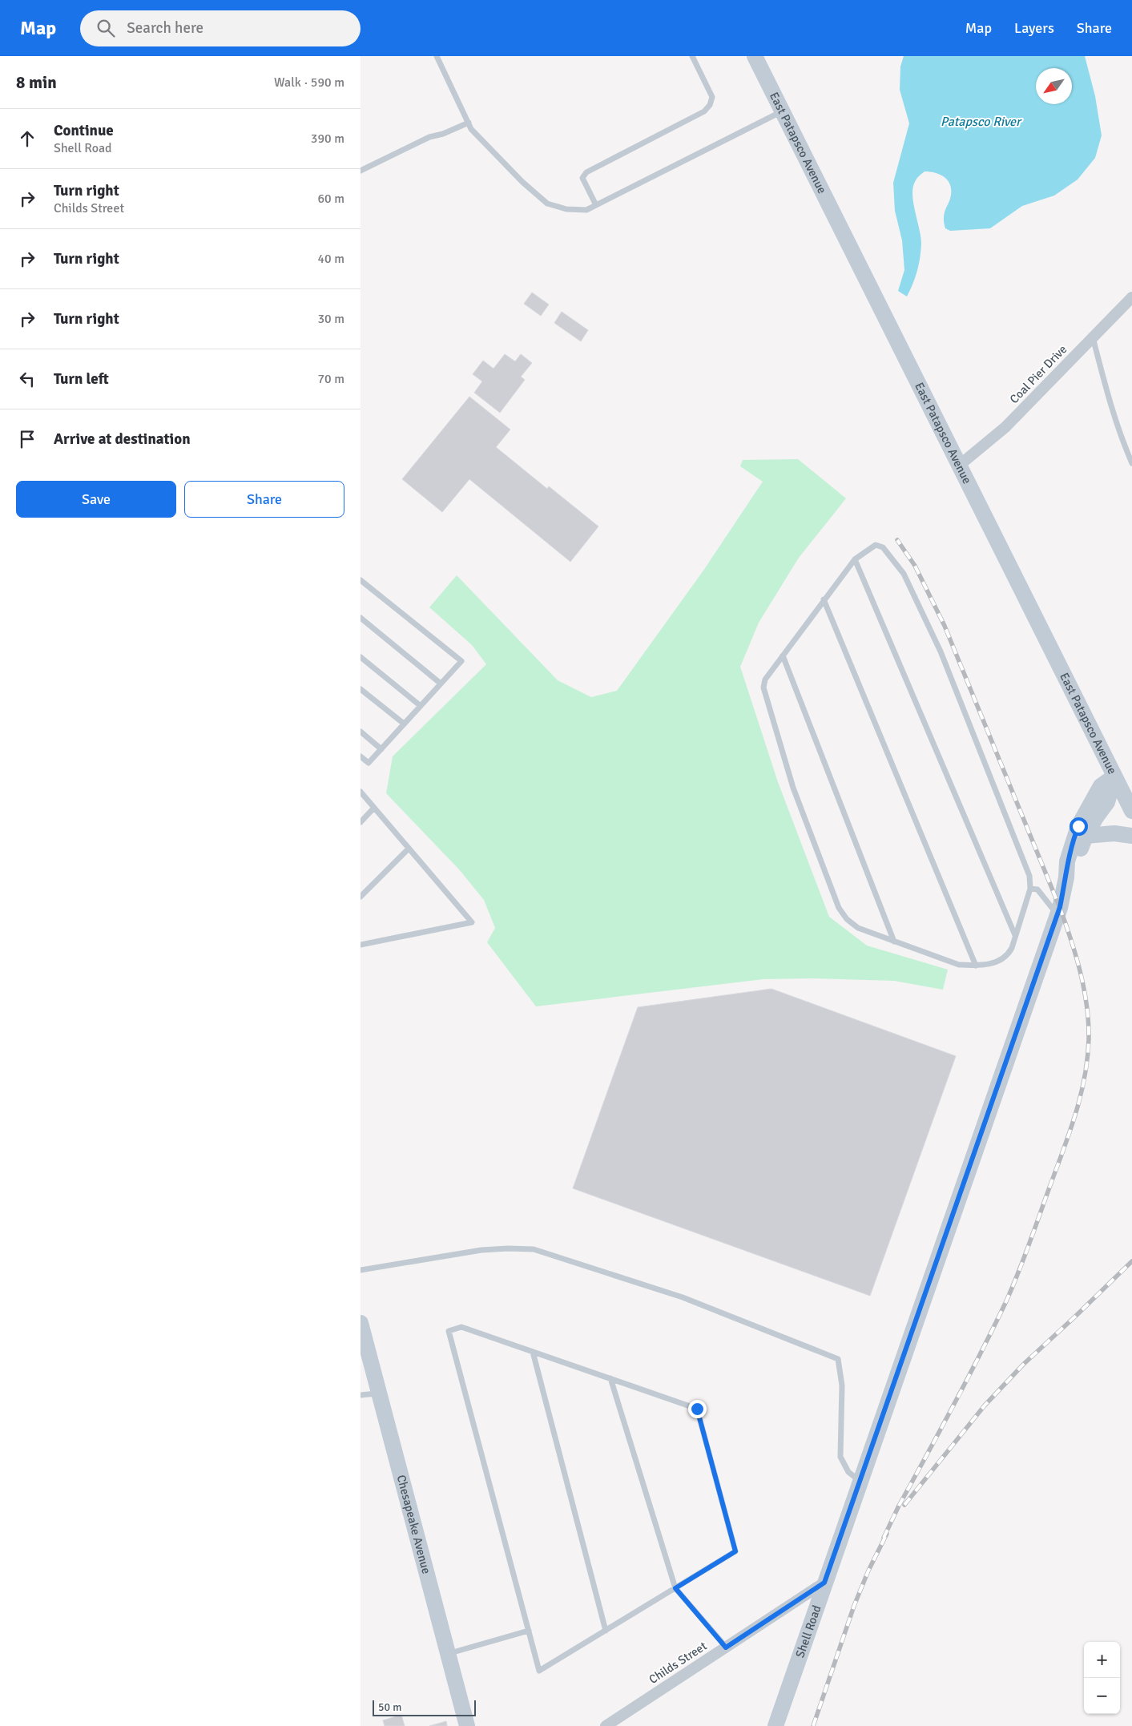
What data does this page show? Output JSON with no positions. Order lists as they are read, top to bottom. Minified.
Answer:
{"streets":{"street":["East Patapsco Avenue","Coal Pier Drive","Chesapeake Avenue","Shell Road","Childs Street"]},"crossings":[["East Patapsco Avenue","Coal Pier Drive"],["East Patapsco Avenue","Shell Road"],["Shell Road","Childs Street"]],"water":["Patapsco River"],"scale_bar":"50 m","north":"bottom left","page":{"header":"Map","search":"Search here","nav":["Map","Layers","Share"],"heading":["8 min","Walk · 590 m"],"list":[["Continue","Shell Road","390 m"],["Turn right","Childs Street","60 m"],["Turn right","40 m"],["Turn right","30 m"],["Turn left","70 m"],"Arrive at destination"],"buttons":["Save","Share"],"map_buttons":["+","−"],"scale":"50 m"}}
